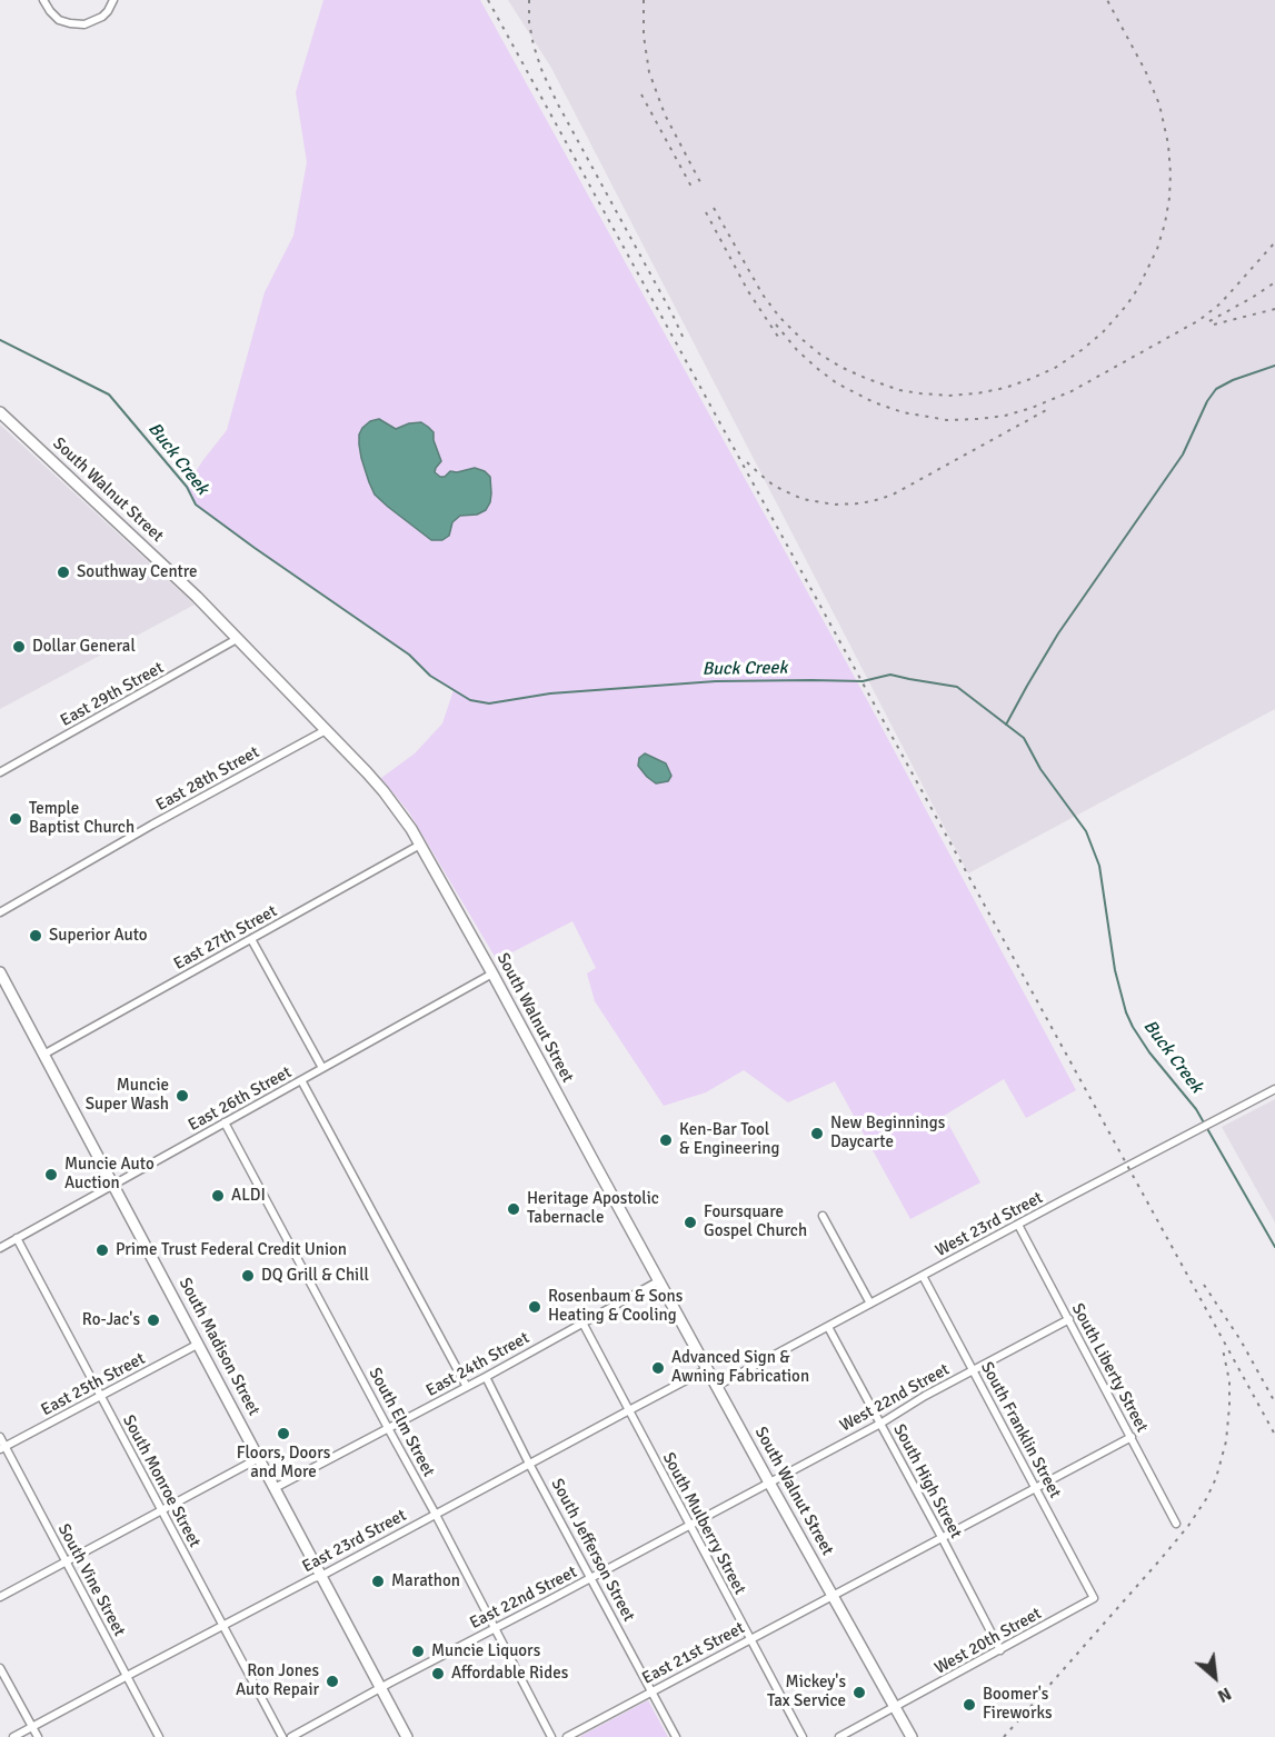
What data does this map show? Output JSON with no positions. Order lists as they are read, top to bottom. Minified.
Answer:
{"streets":{"main road":["South Walnut Street","South Madison Street"],"street":["East 29th Street","East 28th Street","East 27th Street","East 26th Street","West 23rd Street","East 24th Street","South Liberty Street","East 25th Street","West 22nd Street","South Elm Street","South Franklin Street","South Monroe Street","South High Street","South Mulberry Street","East 23rd Street","South Jefferson Street","South Vine Street","East 22nd Street","West 20th Street","East 21st Street"]},"crossings":[["South Walnut Street","East 29th Street"],["South Walnut Street","East 28th Street"],["South Walnut Street","East 27th Street"],["South Walnut Street","East 26th Street"],["South Walnut Street","West 23rd Street"],["South Walnut Street","East 24th Street"],["South Walnut Street","West 22nd Street"],["South Walnut Street","East 23rd Street"],["South Walnut Street","East 22nd Street"],["South Walnut Street","West 20th Street"],["South Walnut Street","East 21st Street"],["East 27th Street","South Madison Street"],["East 26th Street","South Madison Street"],["East 26th Street","South Elm Street"],["East 26th Street","South Monroe Street"],["West 23rd Street","South Liberty Street"],["West 23rd Street","South Franklin Street"],["West 23rd Street","South High Street"],["South Madison Street","East 24th Street"],["South Madison Street","East 25th Street"],["South Madison Street","East 23rd Street"],["South Madison Street","East 22nd Street"],["East 24th Street","South Elm Street"],["East 24th Street","South Mulberry Street"],["East 24th Street","South Jefferson Street"],["South Liberty Street","West 22nd Street"],["South Liberty Street","East 21st Street"],["East 25th Street","South Monroe Street"],["East 25th Street","South Vine Street"],["West 22nd Street","South Franklin Street"],["West 22nd Street","South High Street"],["West 22nd Street","East 22nd Street"],["South Elm Street","East 23rd Street"],["South Elm Street","East 22nd Street"],["South Franklin Street","West 20th Street"],["South Franklin Street","East 21st Street"],["South Monroe Street","East 23rd Street"],["South High Street","West 20th Street"],["South High Street","East 21st Street"],["South Mulberry Street","East 23rd Street"],["South Mulberry Street","East 22nd Street"],["South Mulberry Street","East 21st Street"],["East 23rd Street","South Jefferson Street"],["East 23rd Street","South Vine Street"],["South Jefferson Street","East 22nd Street"],["South Jefferson Street","East 21st Street"]],"water":["Buck Creek"],"places":["Southway Centre","Dollar General","Temple Baptist Church","Superior Auto","Muncie Super Wash","New Beginnings Daycarte","Ken-Bar Tool & Engineering","Muncie Auto Auction","ALDI","Heritage Apostolic Tabernacle","Foursquare Gospel Church","Prime Trust Federal Credit Union","DQ Grill & Chill","Rosenbaum & Sons Heating & Cooling","Ro-Jac's","Advanced Sign & Awning Fabrication","Floors, Doors and More","Marathon","Muncie Liquors","Affordable Rides","Ron Jones Auto Repair","Mickey's Tax Service","Boomer's Fireworks"],"north":"bottom right"}
